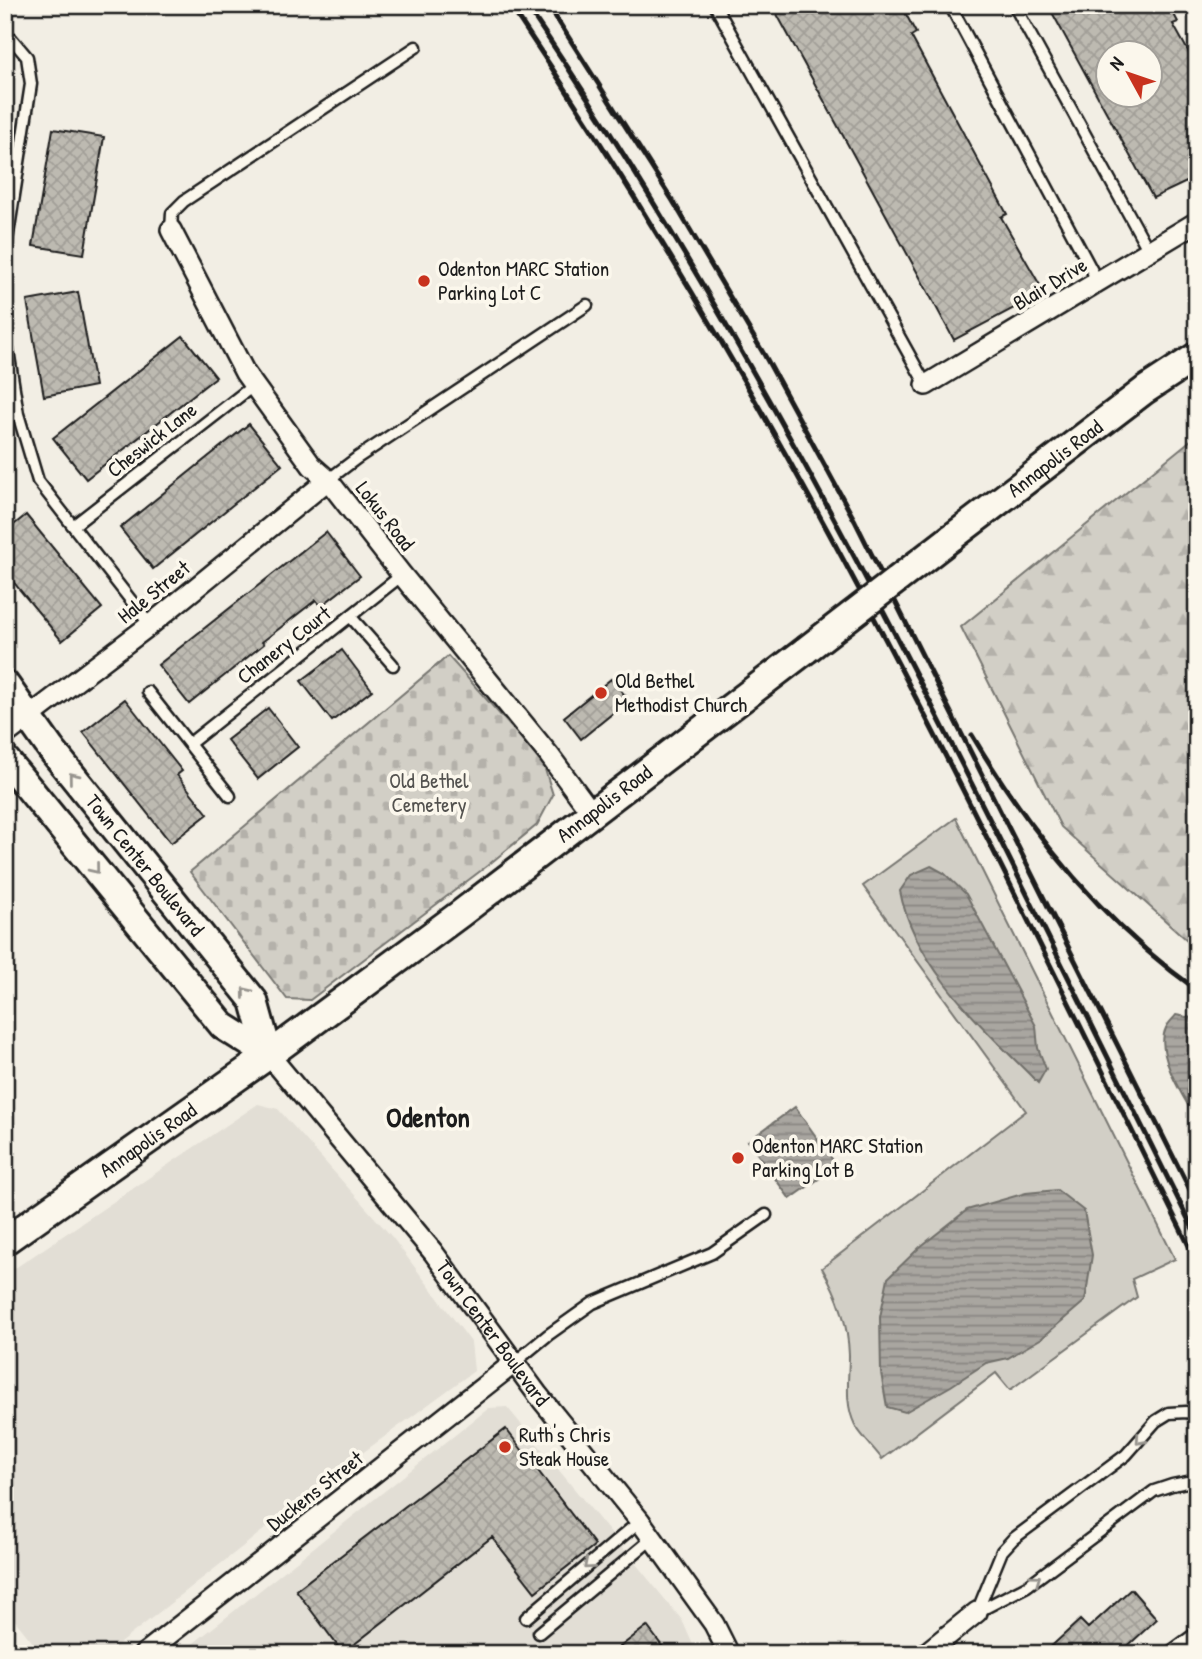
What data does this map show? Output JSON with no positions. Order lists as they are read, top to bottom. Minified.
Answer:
{"streets":{"main road":["Annapolis Road","Town Center Boulevard"],"street":["Blair Drive","Lokus Road","Hale Street","Duckens Street"],"lane":["Cheswick Lane","Chanery Court"]},"crossings":[["Cheswick Lane","Lokus Road"],["Annapolis Road","Lokus Road"],["Annapolis Road","Town Center Boulevard"],["Lokus Road","Hale Street"],["Lokus Road","Chanery Court"],["Hale Street","Town Center Boulevard"],["Town Center Boulevard","Duckens Street"]],"districts":["Odenton"],"parks":["Old Bethel Cemetery"],"places":["Odenton MARC Station Parking Lot C","Old Bethel Methodist Church","Odenton MARC Station Parking Lot B","Ruth's Chris Steak House"],"north":"top left"}
